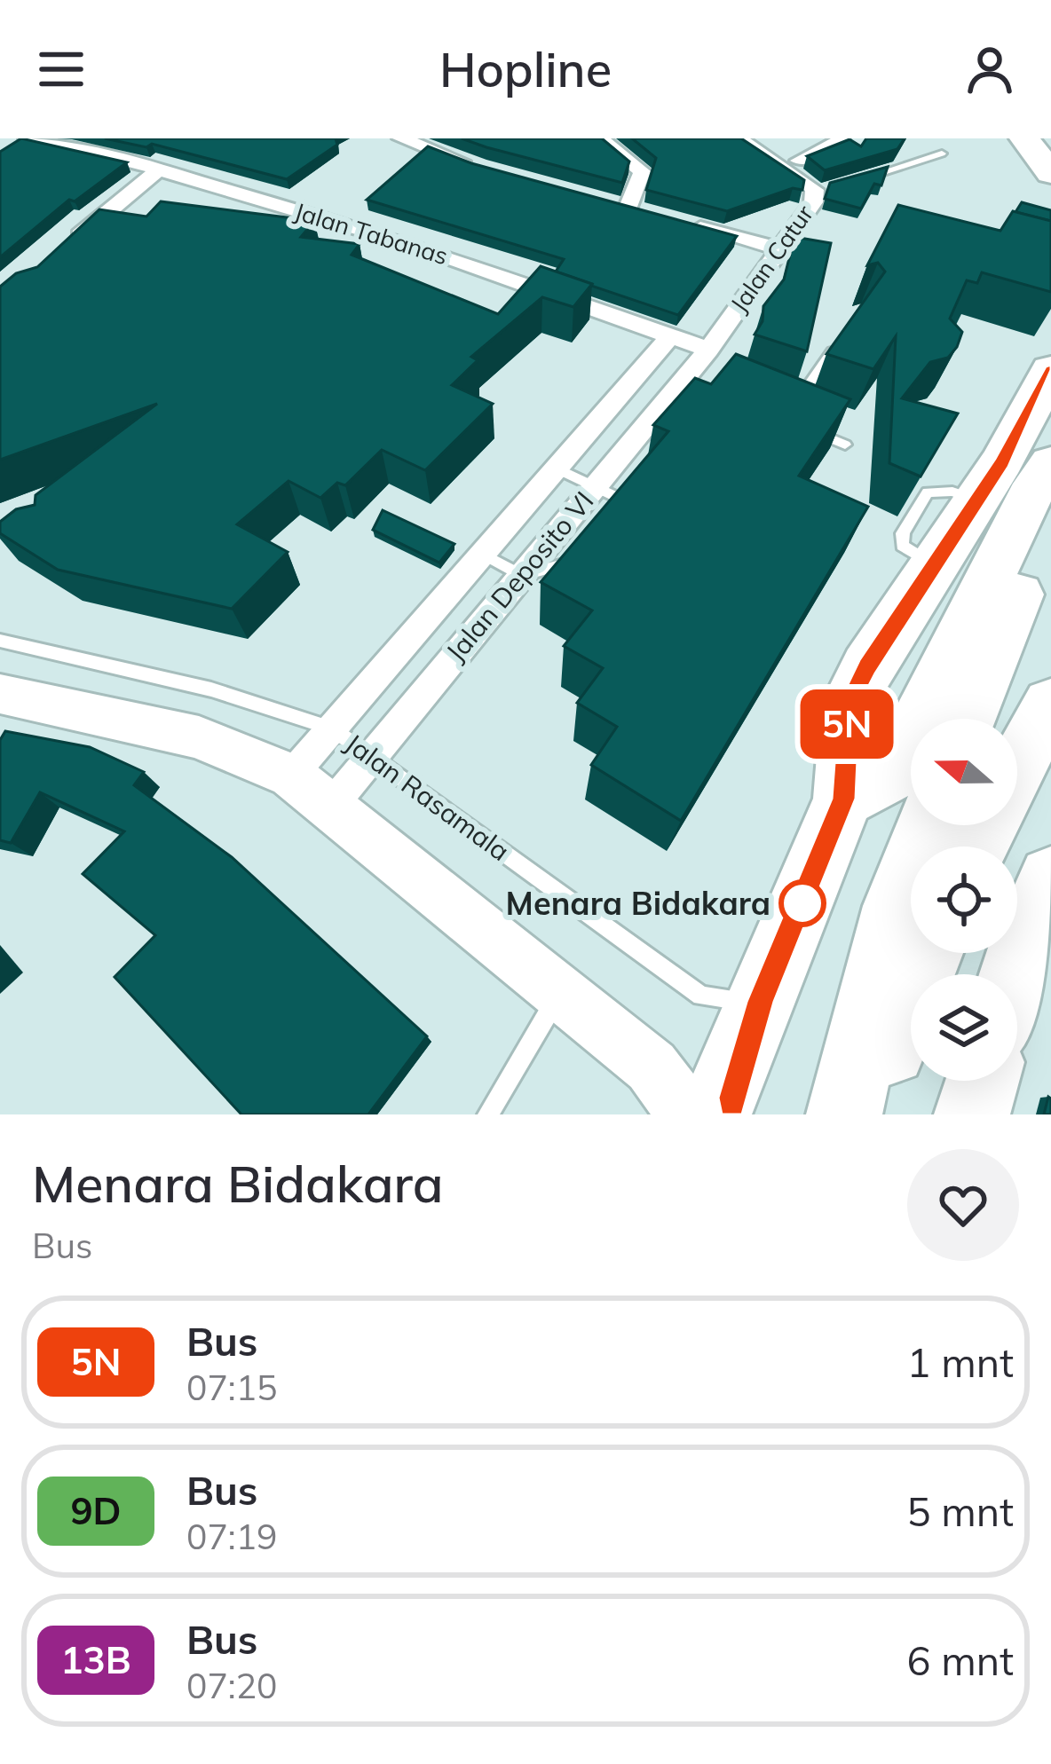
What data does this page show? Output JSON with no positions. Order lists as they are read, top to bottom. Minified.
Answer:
{"streets":{"street":["Jalan Tabanas","Jalan Catur","Jalan Deposito VI"],"lane":["Jalan Rasamala"]},"crossings":[["Jalan Tabanas","Jalan Catur"],["Jalan Tabanas","Jalan Deposito VI"],["Jalan Catur","Jalan Deposito VI"],["Jalan Deposito VI","Jalan Rasamala"]],"places":["Menara Bidakara"],"lines":["bus line 5N"],"north":"left","page":{"header":"Hopline","on_map":"5N","heading":["Menara Bidakara","Bus"],"list":[{"mark":"5N","name":"Bus","note":"07:15","value":"1 mnt"},{"mark":"9D","name":"Bus","note":"07:19","value":"5 mnt"},{"mark":"13B","name":"Bus","note":"07:20","value":"6 mnt"}]}}
